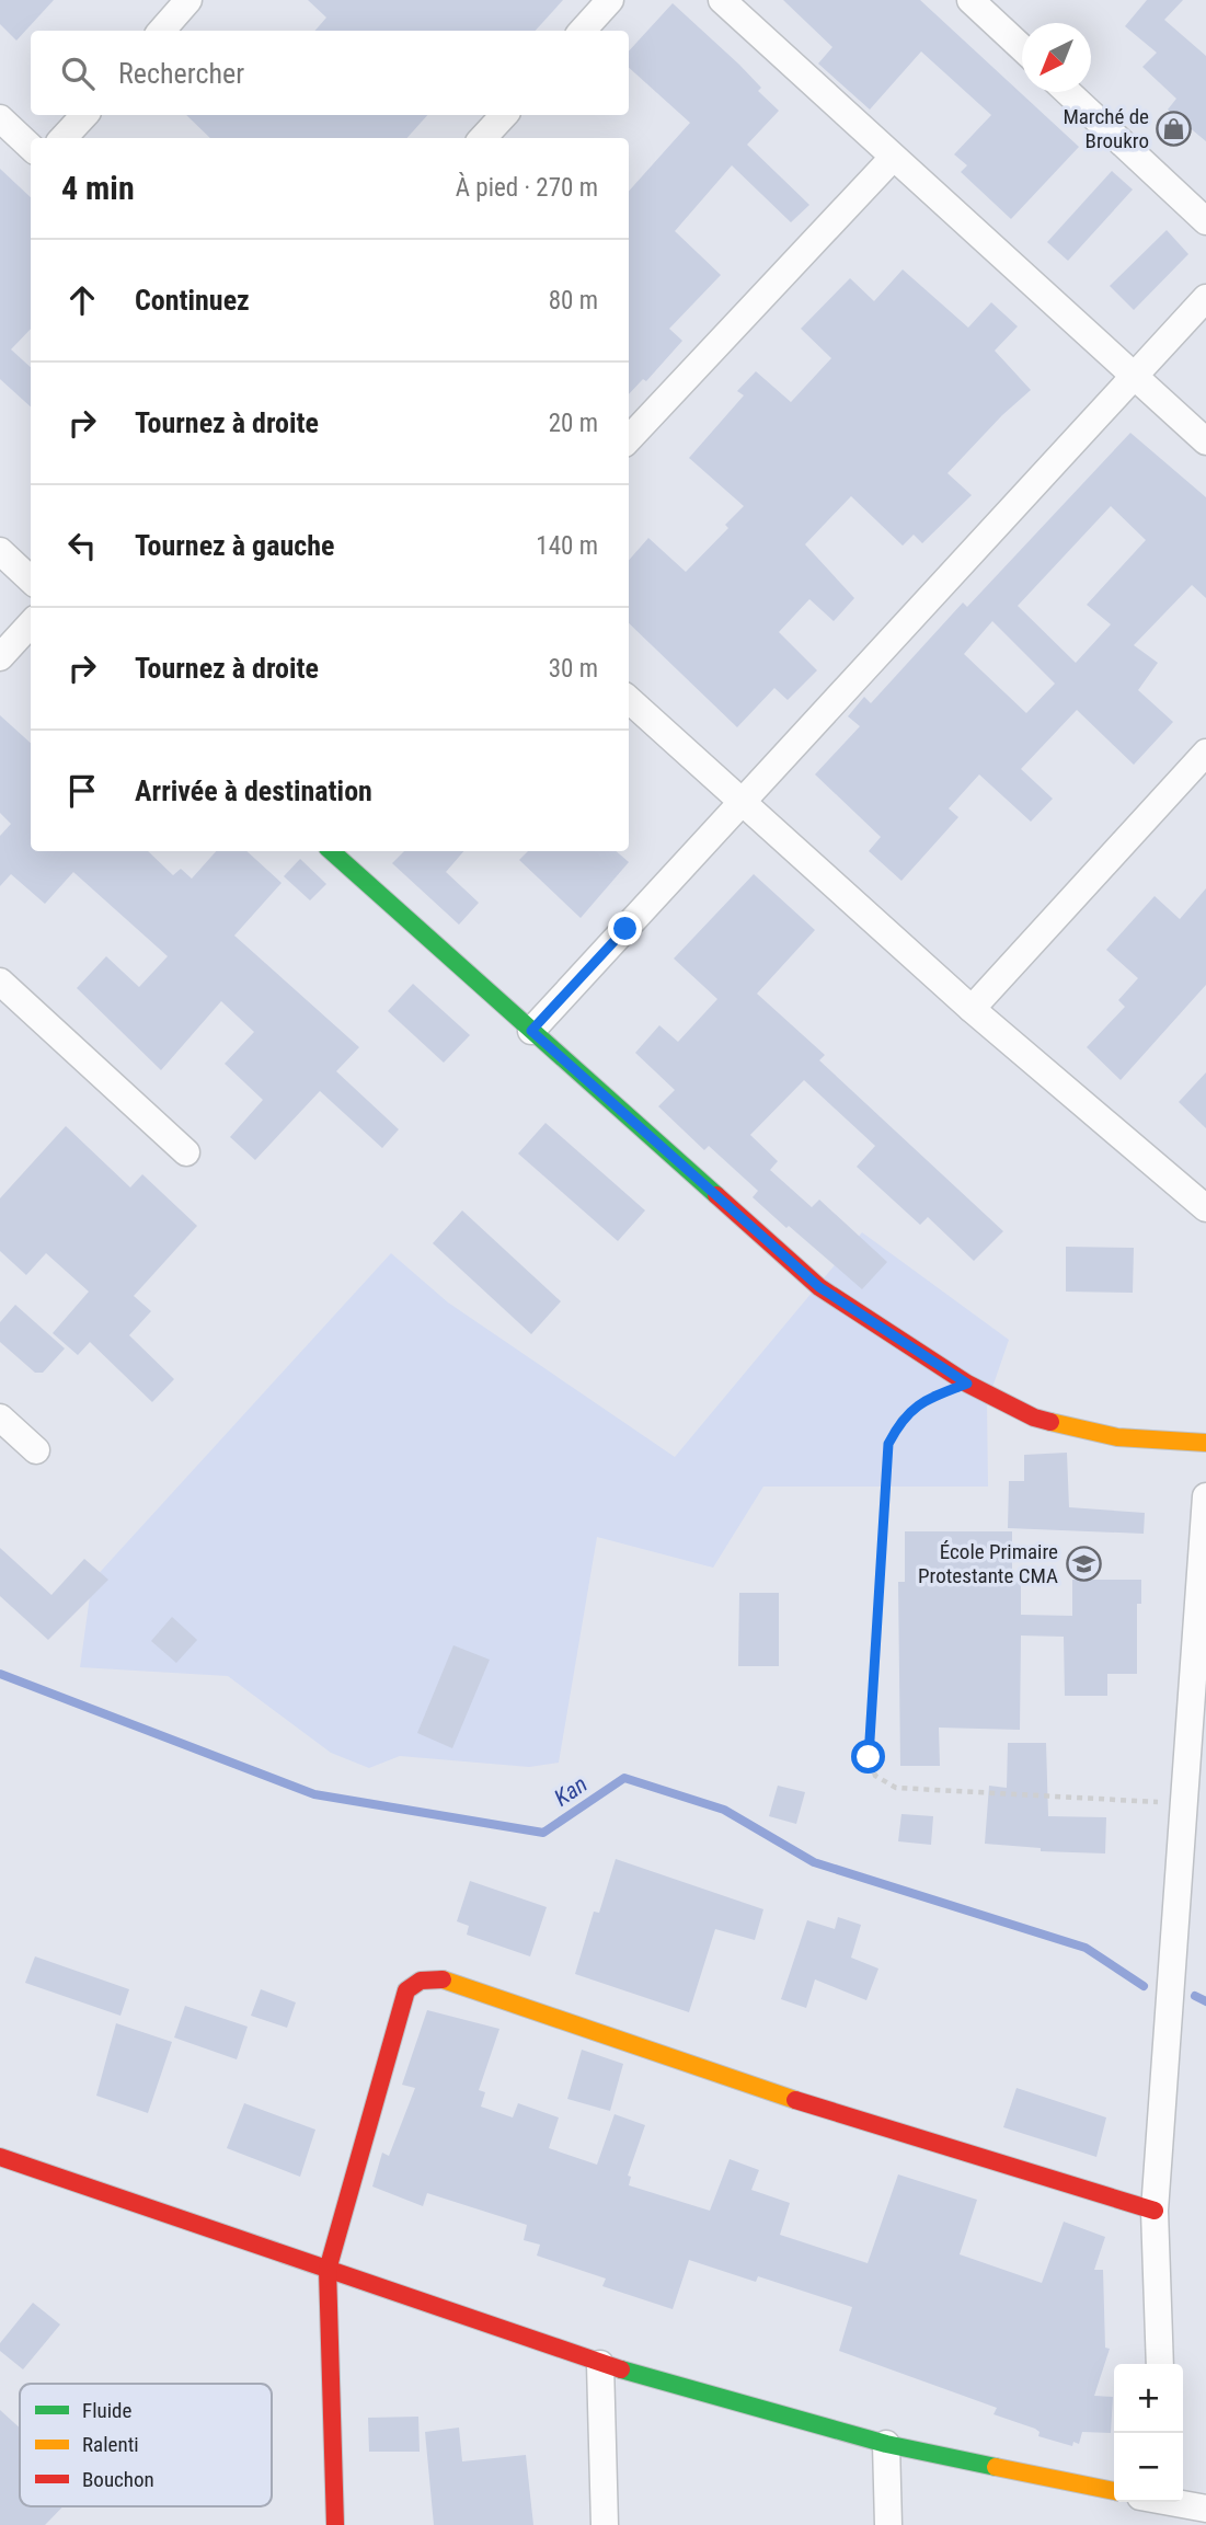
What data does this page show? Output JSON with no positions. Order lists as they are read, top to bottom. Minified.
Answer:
{"water":["Kan"],"places":{"shop":["Marché de Broukro"],"school or university":["École Primaire Protestante CMA"]},"legend":["Fluide","Ralenti","Bouchon"],"north":"bottom left","page":{"search":"Rechercher","heading":["4 min","À pied · 270 m"],"list":[["Continuez","80 m"],["Tournez à droite","20 m"],["Tournez à gauche","140 m"],["Tournez à droite","30 m"],"Arrivée à destination"],"map_buttons":["+","−"]}}
